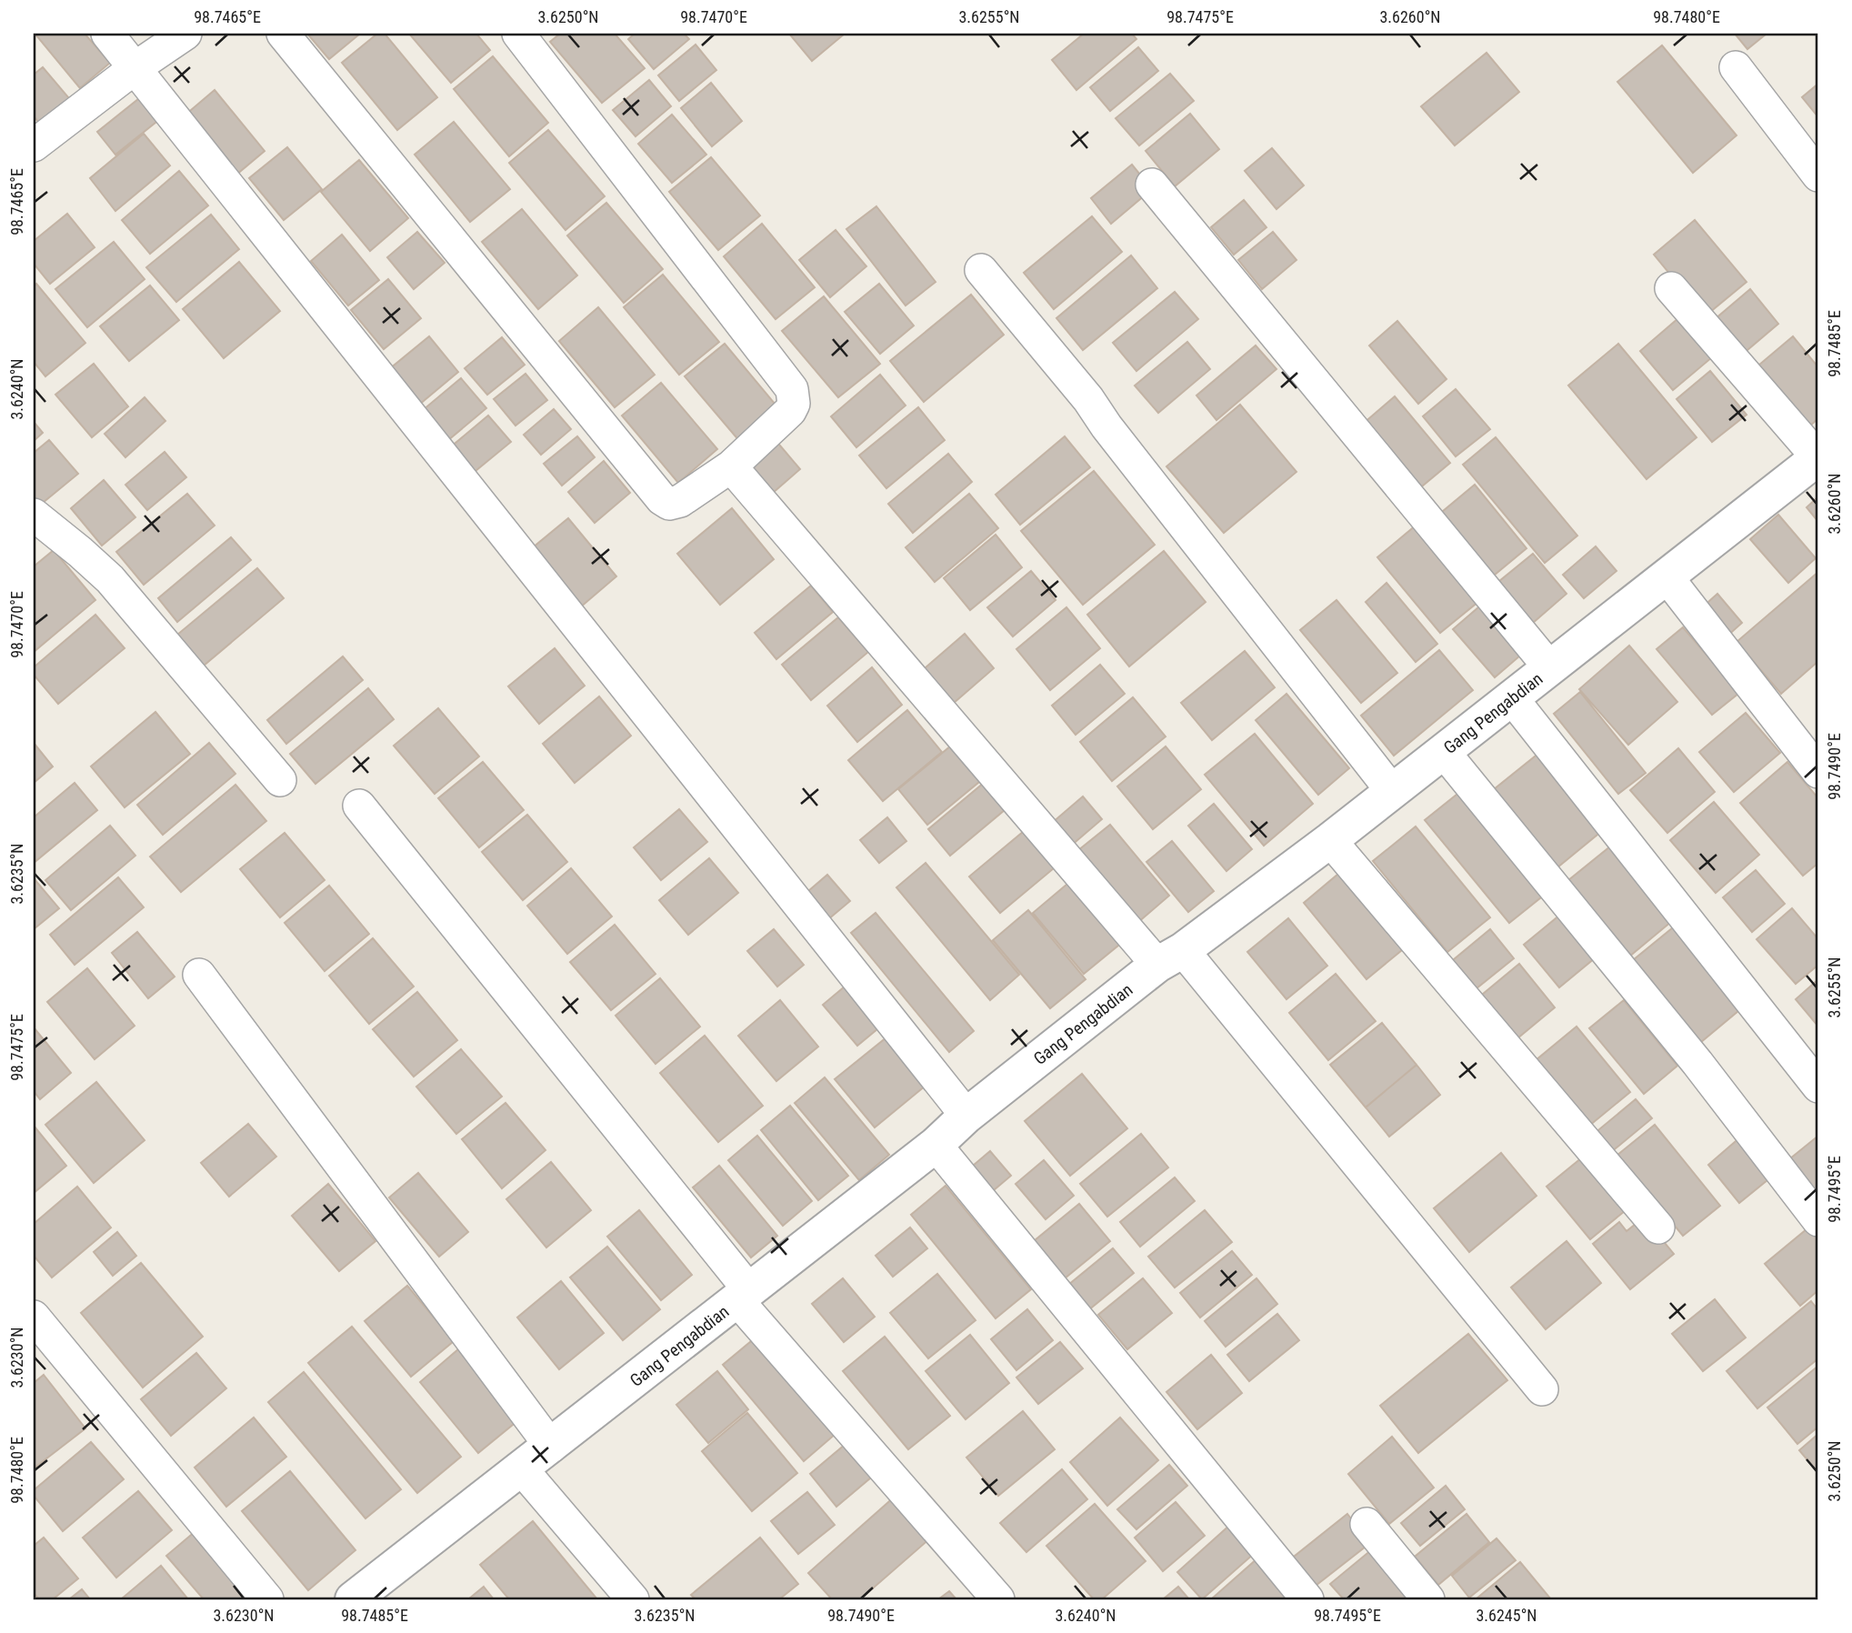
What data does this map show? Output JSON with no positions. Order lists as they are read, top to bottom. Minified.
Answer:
{"streets":{"street":["Gang Pengabdian"]},"coordinates":["98.7465°E","3.6250°N","98.7470°E","3.6255°N","98.7475°E","3.6260°N","98.7480°E","98.7485°E","3.6240°N","98.7490°E","3.6235°N","98.7495°E","3.6230°N","3.6245°N"]}
